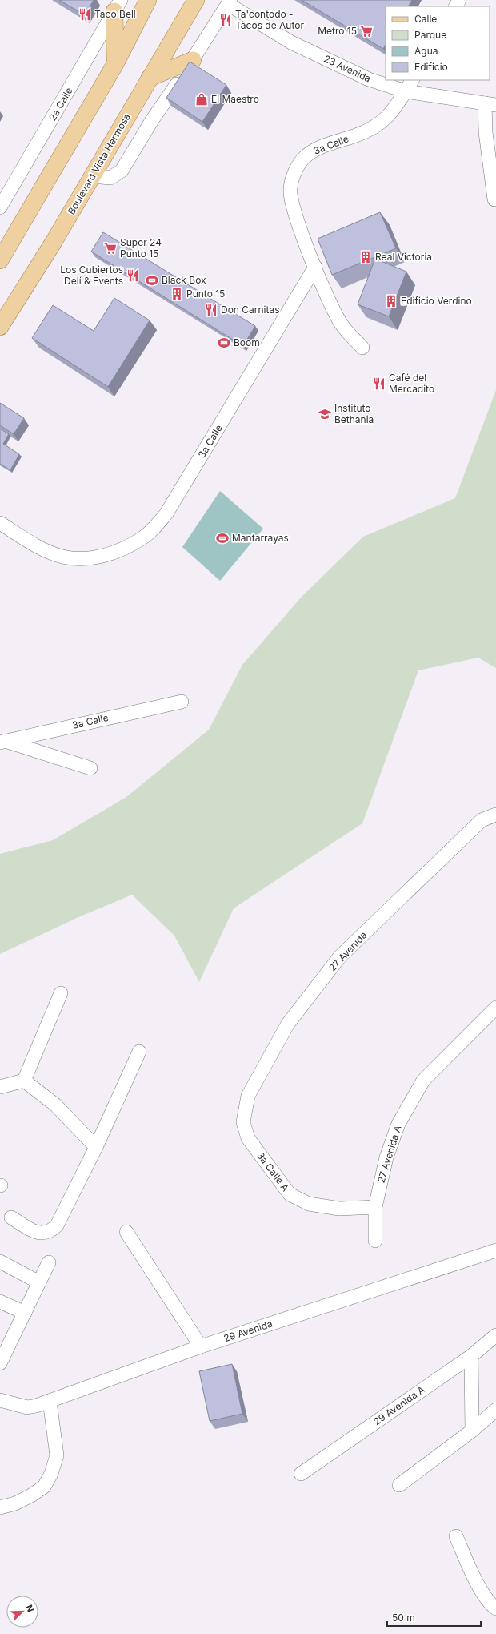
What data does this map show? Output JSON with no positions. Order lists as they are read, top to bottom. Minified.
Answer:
{"streets":{"main road":["Boulevard Vista Hermosa"],"street":["23 Avenida","2a Calle","3a Calle","27 Avenida","27 Avenida A","3a Calle A","29 Avenida","29 Avenida A"]},"crossings":[["23 Avenida","3a Calle"],["27 Avenida","3a Calle A"],["27 Avenida A","3a Calle A"]],"places":{"restaurant":["Taco Bell","Ta'contodo - Tacos de Autor","Los Cubiertos Delí & Events","Don Carnitas","Café del Mercadito"],"supermarket":["Metro 15","Super 24 Punto 15"],"shop":["El Maestro"],"building":["Real Victoria","Punto 15","Edificio Verdino"],"sports":["Black Box","Boom","Mantarrayas"],"school or university":["Instituto Bethania"]},"legend":["Calle","Parque","Agua","Edificio"],"scale_bar":"50 m","north":"top right"}
